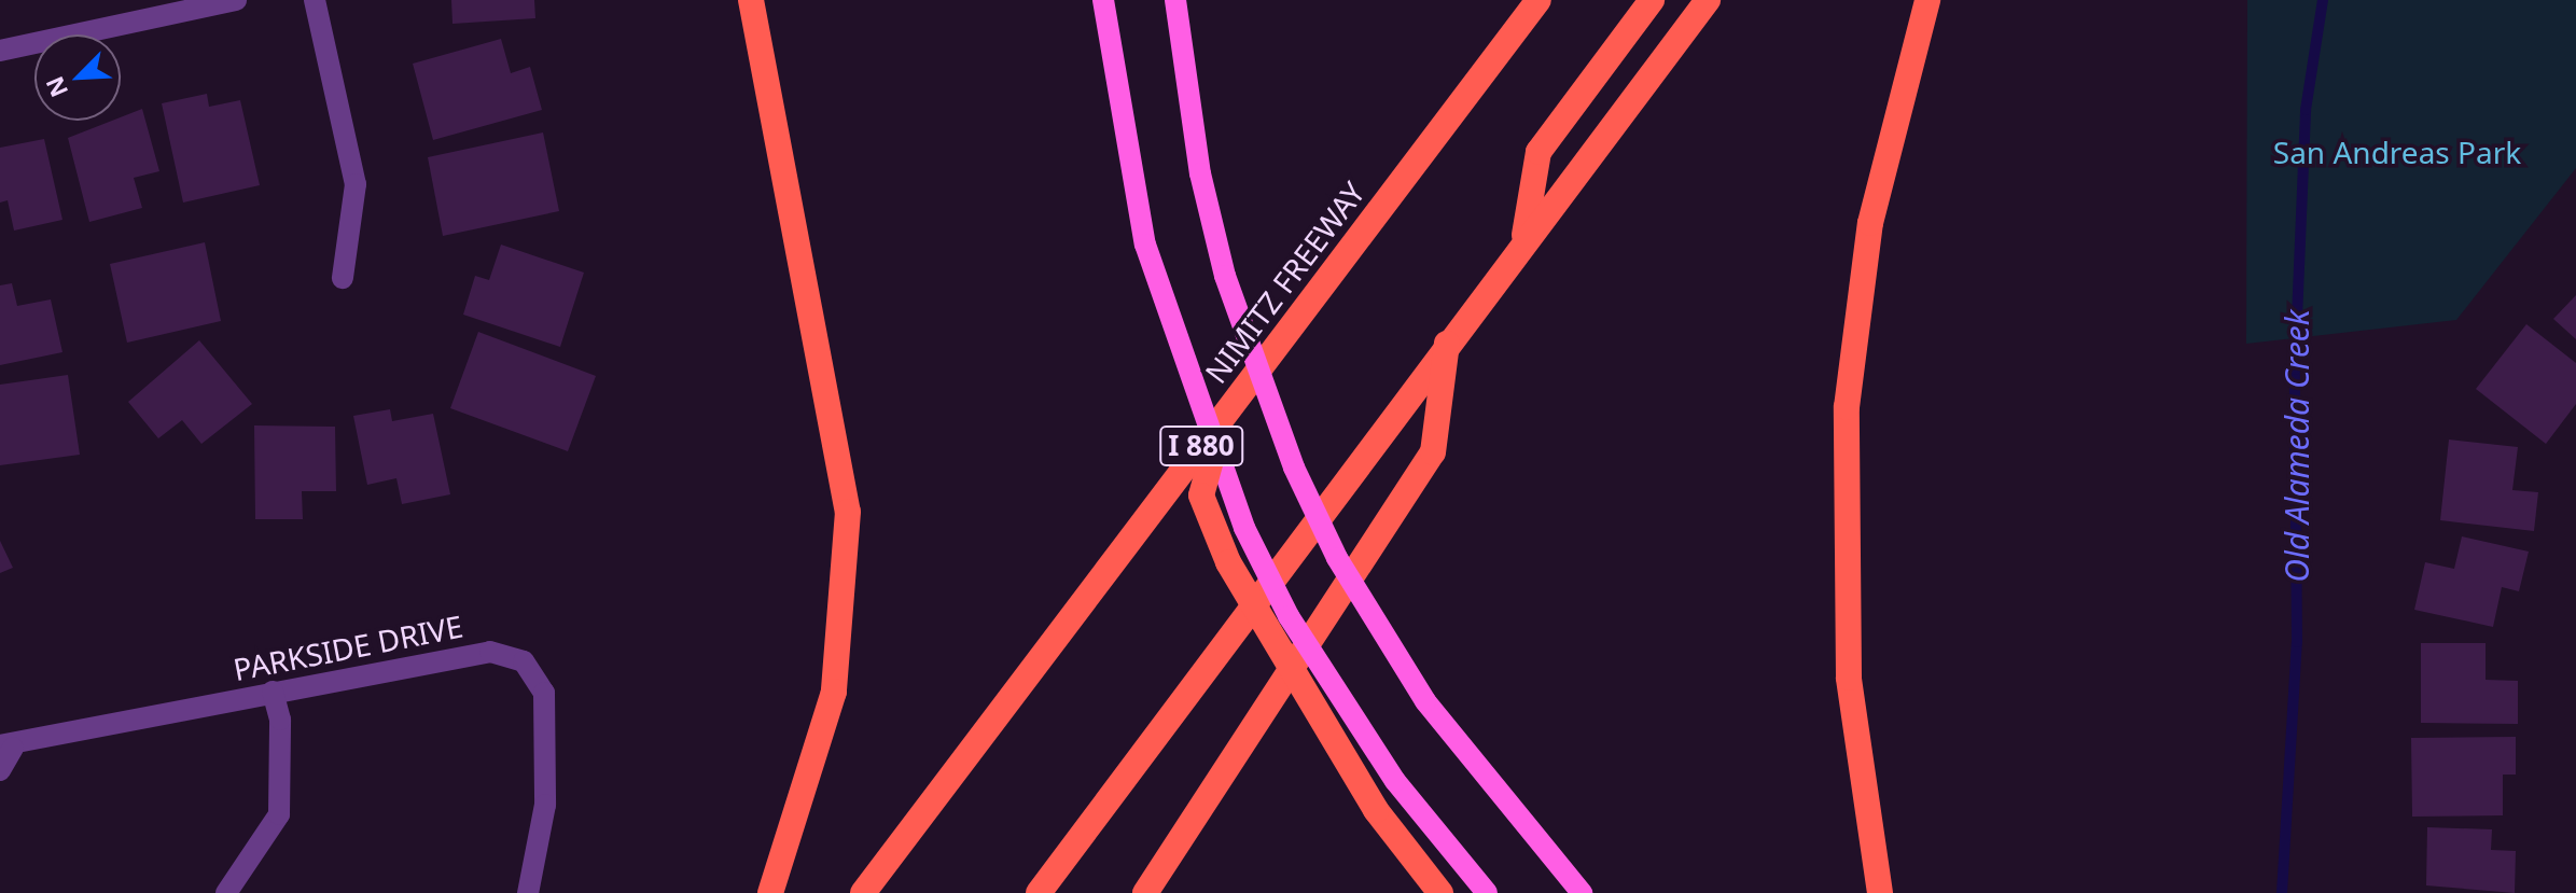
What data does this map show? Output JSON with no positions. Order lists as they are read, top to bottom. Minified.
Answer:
{"streets":{"highway":["NIMITZ FREEWAY","I 880"],"street":["PARKSIDE DRIVE"]},"water":["Old Alameda Creek"],"parks":["San Andreas Park"],"north":"bottom left"}
